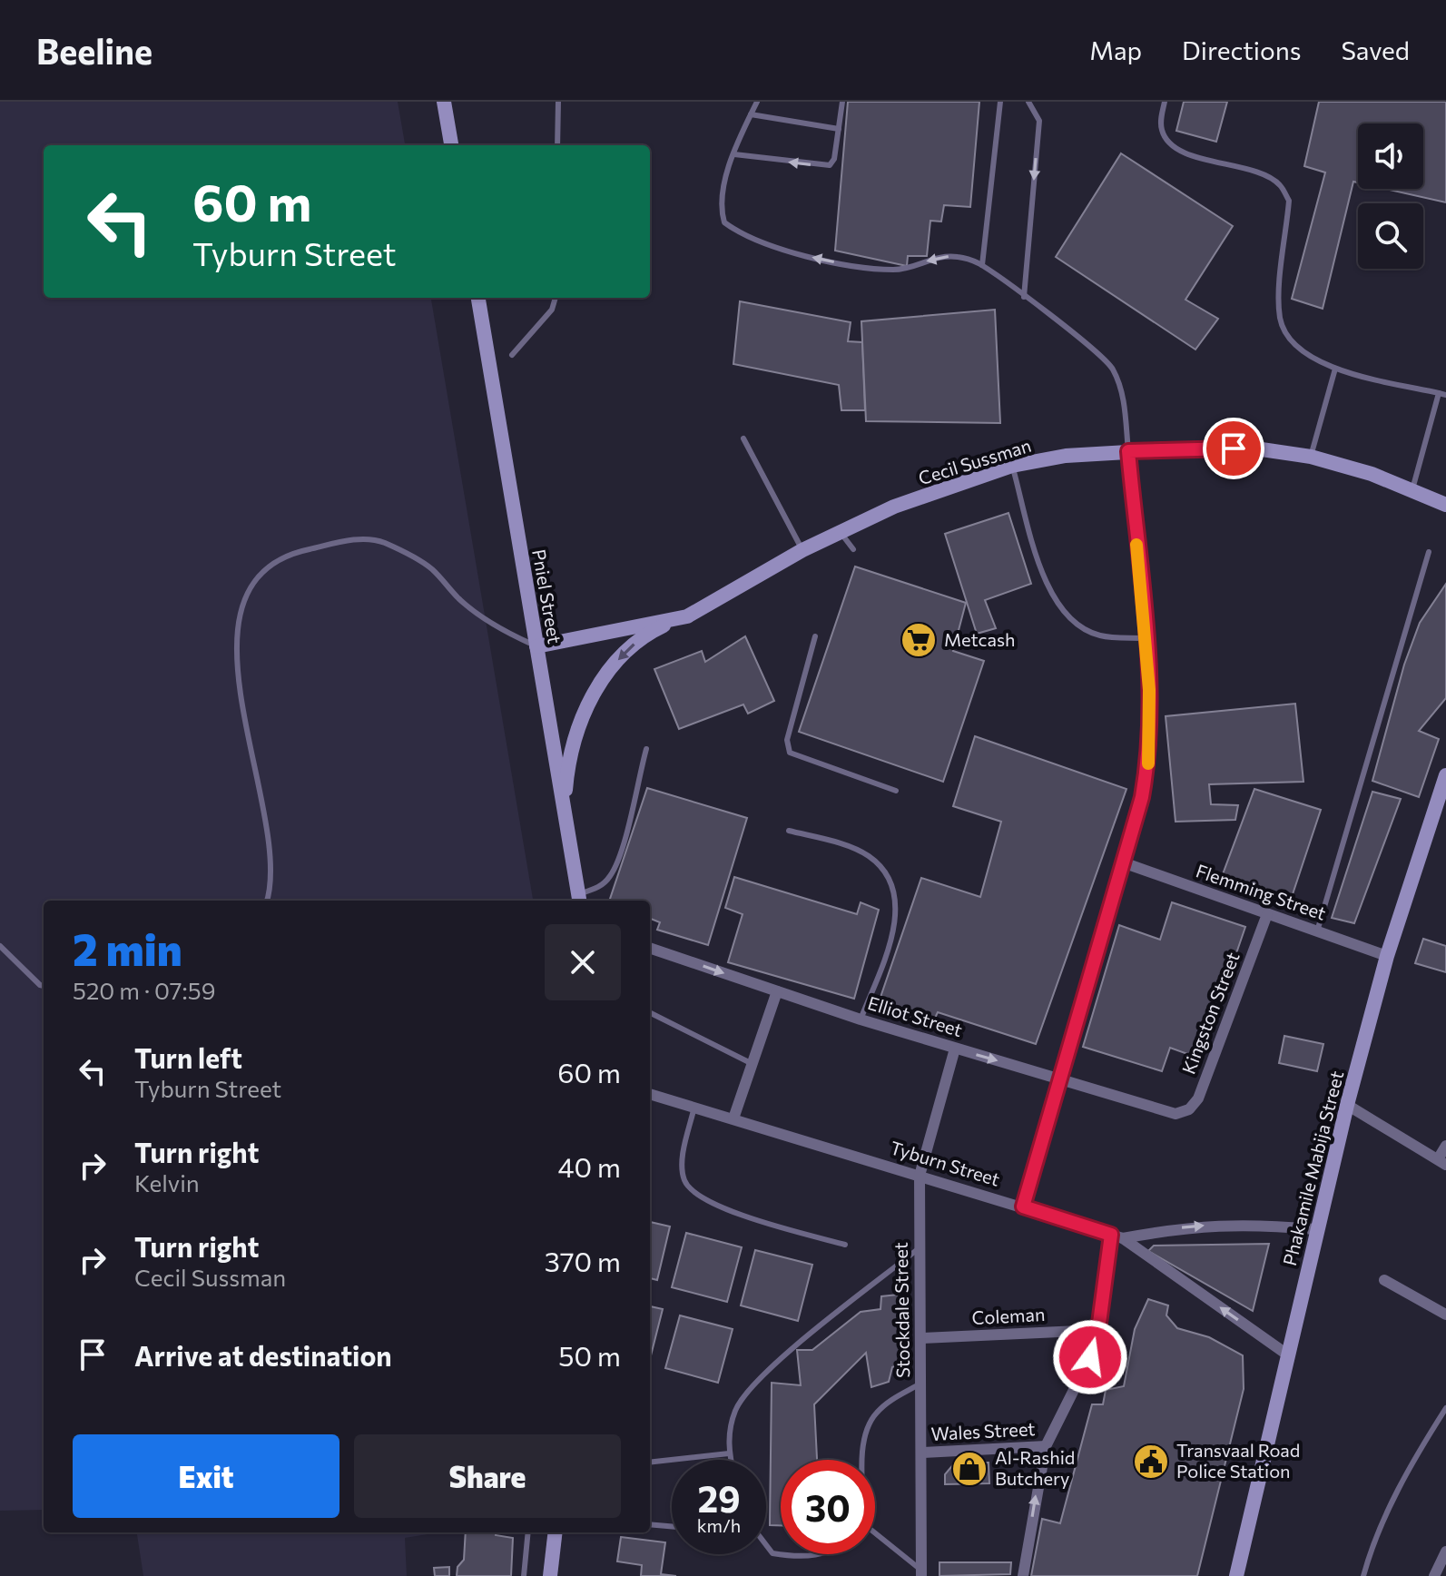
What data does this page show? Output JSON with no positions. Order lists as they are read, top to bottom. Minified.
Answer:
{"streets":{"main road":["Cecil Sussman","Pniel Street","Phakamile Mabija Street"],"street":["Flemming Street","Kingston Street","Elliot Street","Tyburn Street","Stockdale Street","Coleman","Wales Street"]},"crossings":[["Cecil Sussman","Pniel Street"],["Flemming Street","Kingston Street"],["Flemming Street","Phakamile Mabija Street"],["Kingston Street","Elliot Street"],["Elliot Street","Stockdale Street"],["Tyburn Street","Phakamile Mabija Street"],["Tyburn Street","Stockdale Street"],["Stockdale Street","Coleman"],["Stockdale Street","Wales Street"]],"one_way":["Elliot Street"],"places":{"supermarket":["Metcash"],"public building":["Transvaal Road Police Station"],"shop":["Al-Rashid Butchery"]},"page":{"header":"Beeline","nav":["Map","Directions","Saved"],"turn":["60 m","Tyburn Street"],"heading":["2 min","520 m · 07:59"],"list":[{"name":"Turn left","note":"Tyburn Street","value":"60 m"},{"name":"Turn right","note":"Kelvin","value":"40 m"},{"name":"Turn right","note":"Cecil Sussman","value":"370 m"},{"name":"Arrive at destination","value":"50 m"}],"buttons":["Exit","Share"],"speed":"29 km/h","limit":"30"}}
